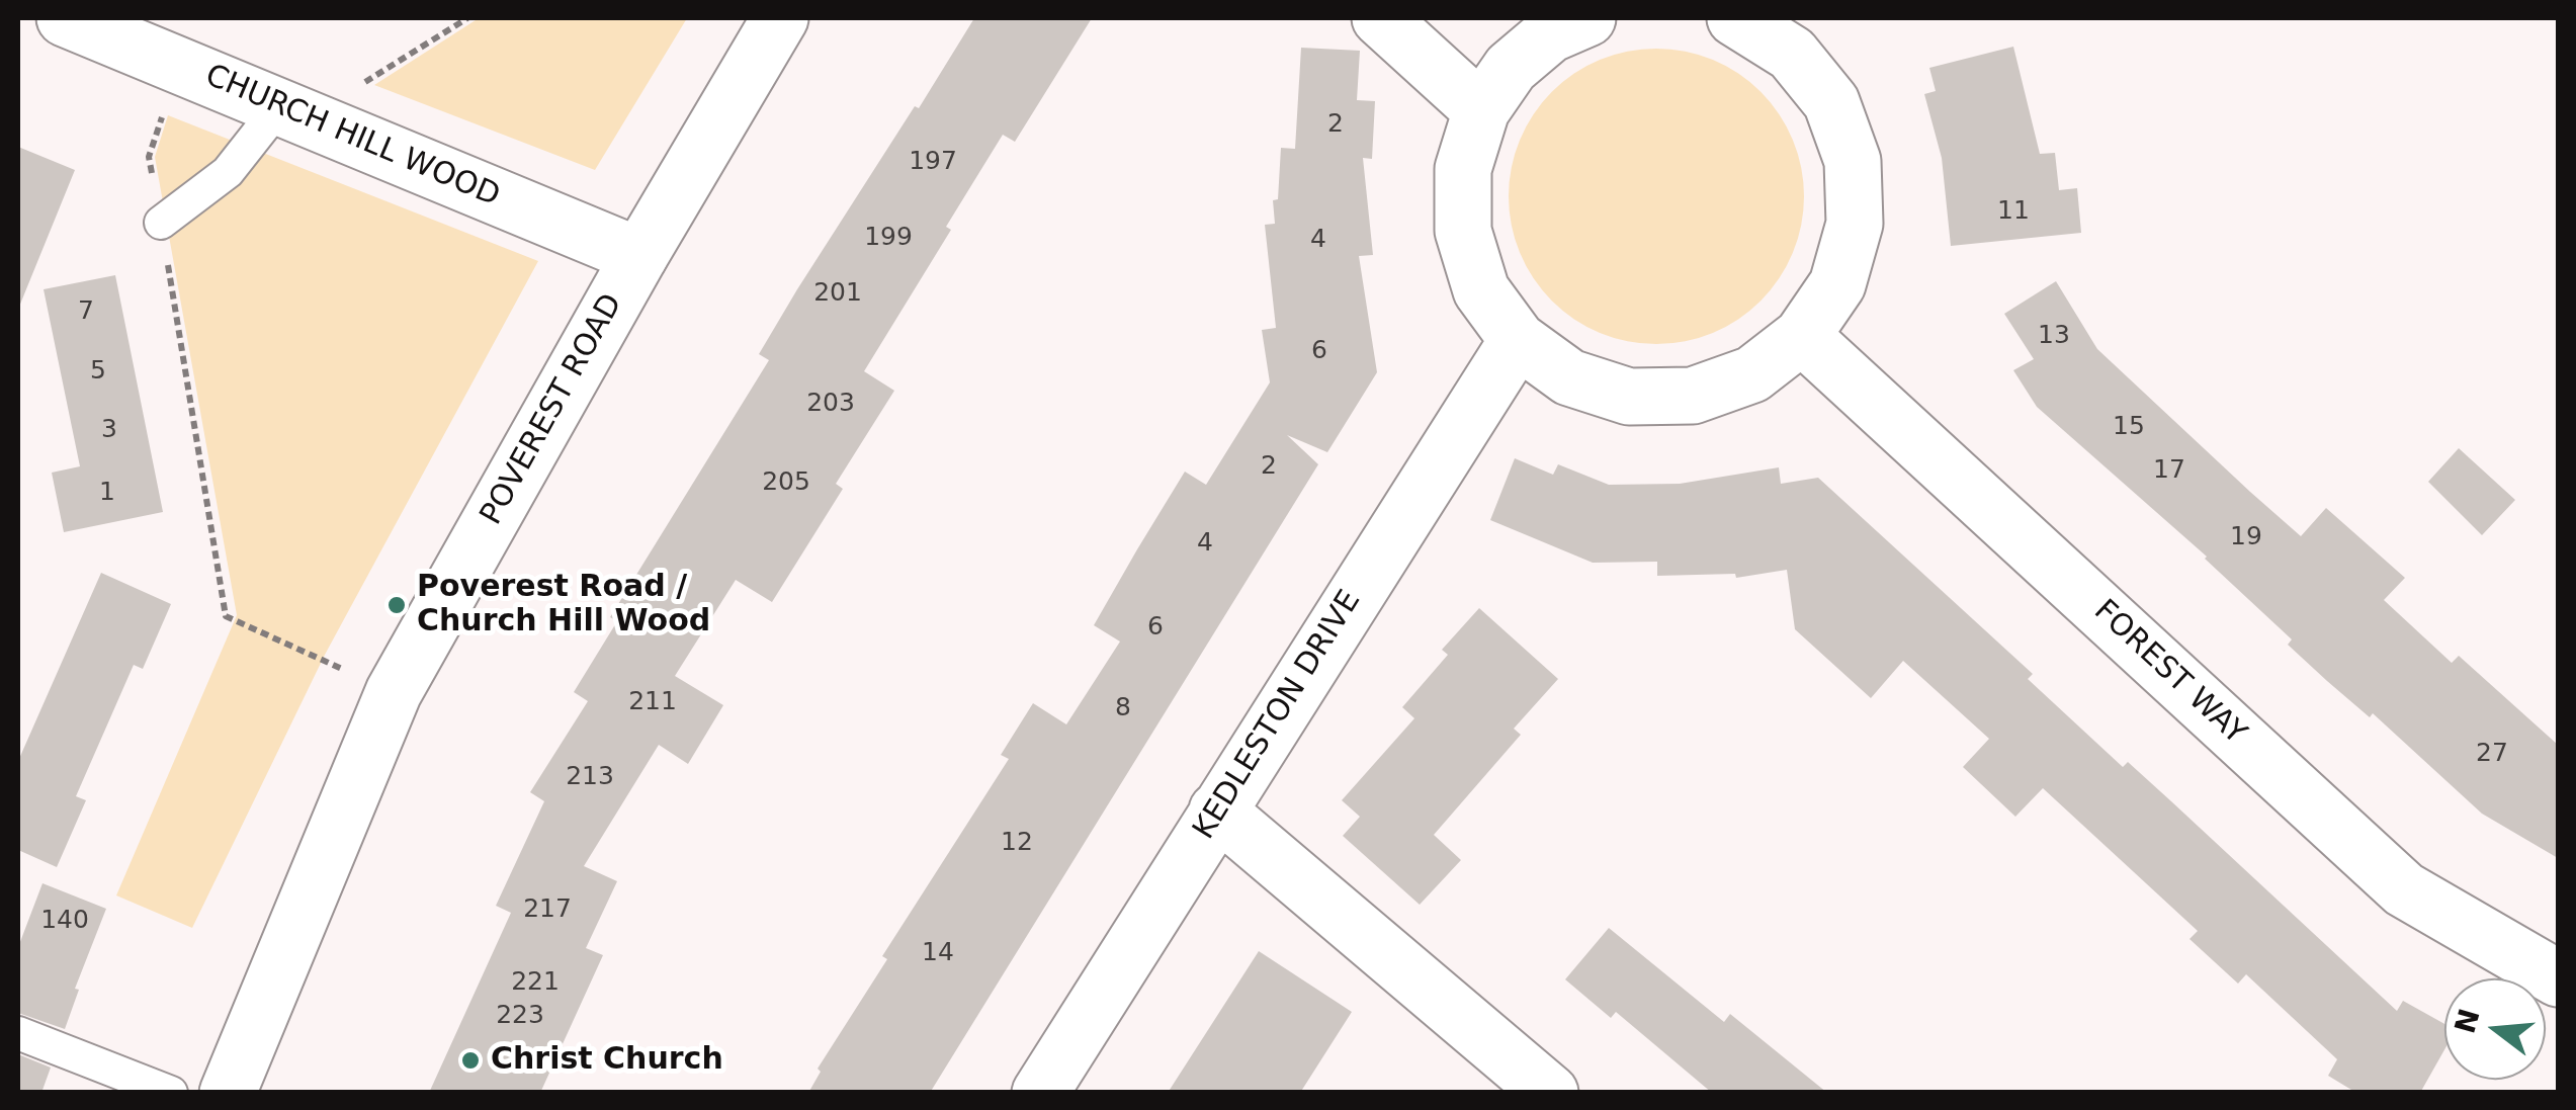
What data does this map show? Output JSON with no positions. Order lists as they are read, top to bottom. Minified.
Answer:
{"streets":{"street":["CHURCH HILL WOOD","POVEREST ROAD","FOREST WAY","KEDLESTON DRIVE"]},"crossings":[["CHURCH HILL WOOD","POVEREST ROAD"]],"places":["Poverest Road / Church Hill Wood","Christ Church"],"house_numbers":["2","197","11","199","4","201","7","13","6","5","203","15","3","2","17","205","1","19","4","6","211","8","27","213","12","217","140","14","221","223"],"north":"left"}
